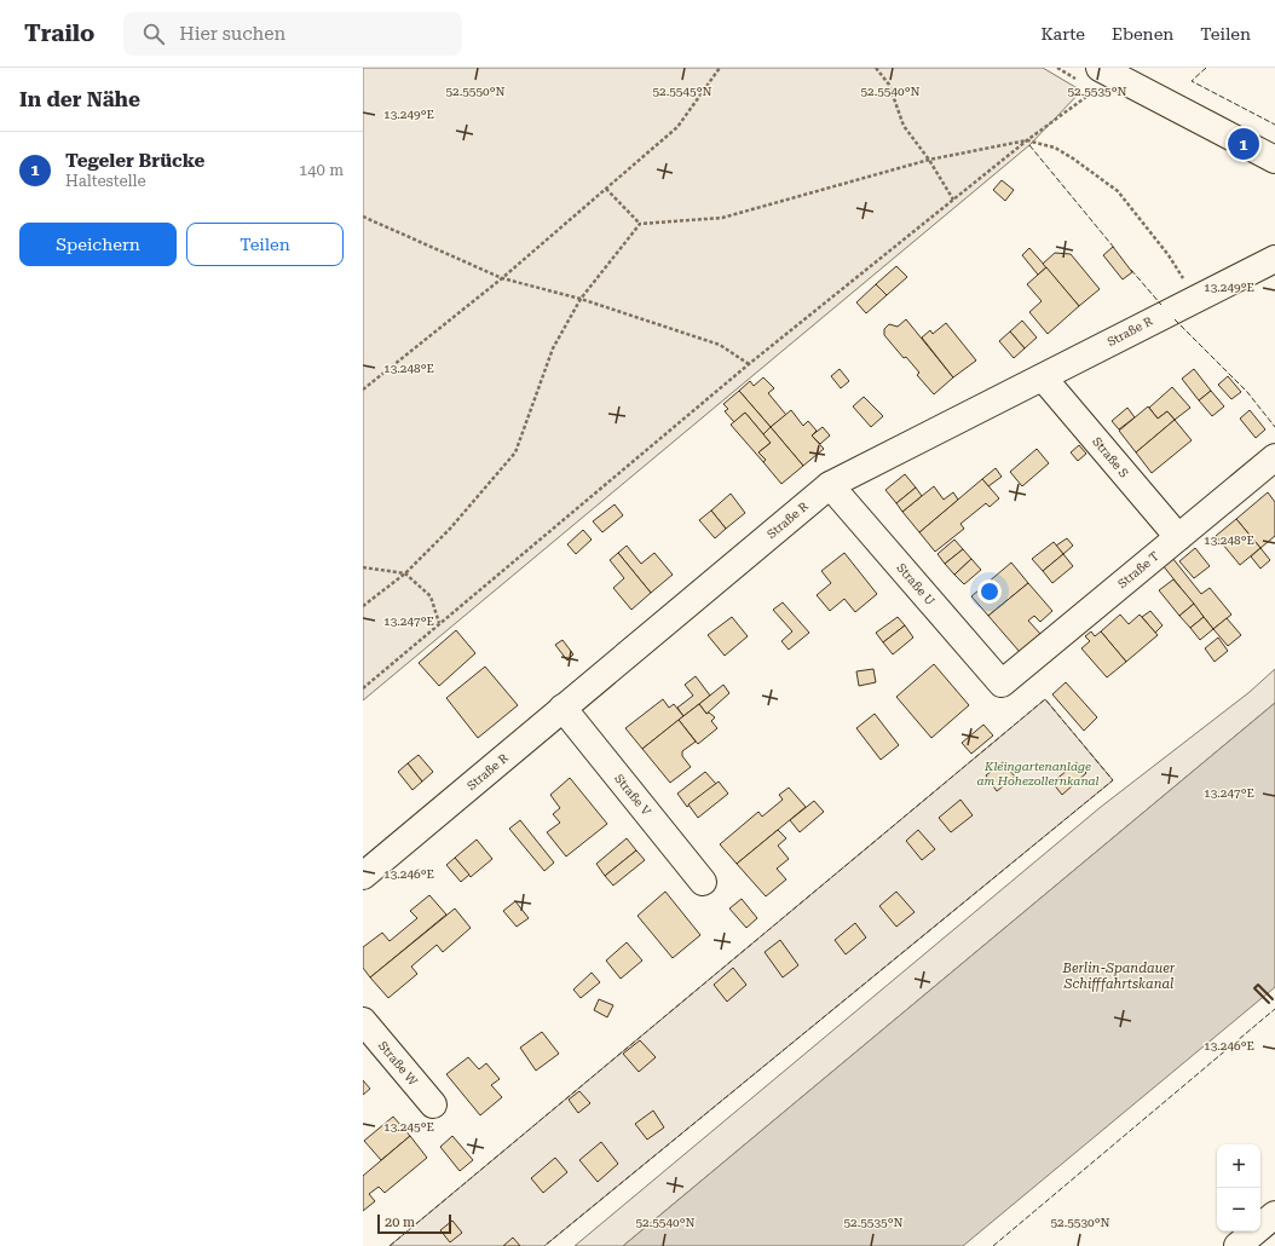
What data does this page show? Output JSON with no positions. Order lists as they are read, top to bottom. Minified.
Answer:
{"streets":{"main road":["Straße R","Straße S","Straße T","Straße U","Straße V","Straße W"]},"crossings":[["Straße R","Straße S"],["Straße R","Straße U"],["Straße R","Straße V"],["Straße S","Straße T"],["Straße T","Straße U"]],"water":["Berlin-Spandauer Schifffahrtskanal"],"parks":["Kleingartenanlage am Hohezollernkanal"],"scale_bar":"20 m","page":{"header":"Trailo","search":"Hier suchen","nav":["Karte","Ebenen","Teilen"],"heading":"In der Nähe","pins":"1","list":[{"mark":"1","name":"Tegeler Brücke","note":"Haltestelle","value":"140 m"}],"buttons":["Speichern","Teilen"],"map_buttons":["+","−"],"scale":"20 m"},"coordinates":["52.5550°N","52.5545°N","52.5540°N","52.5535°N","13.249°E","13.248°E","13.247°E","13.246°E","13.245°E","52.5530°N"]}
